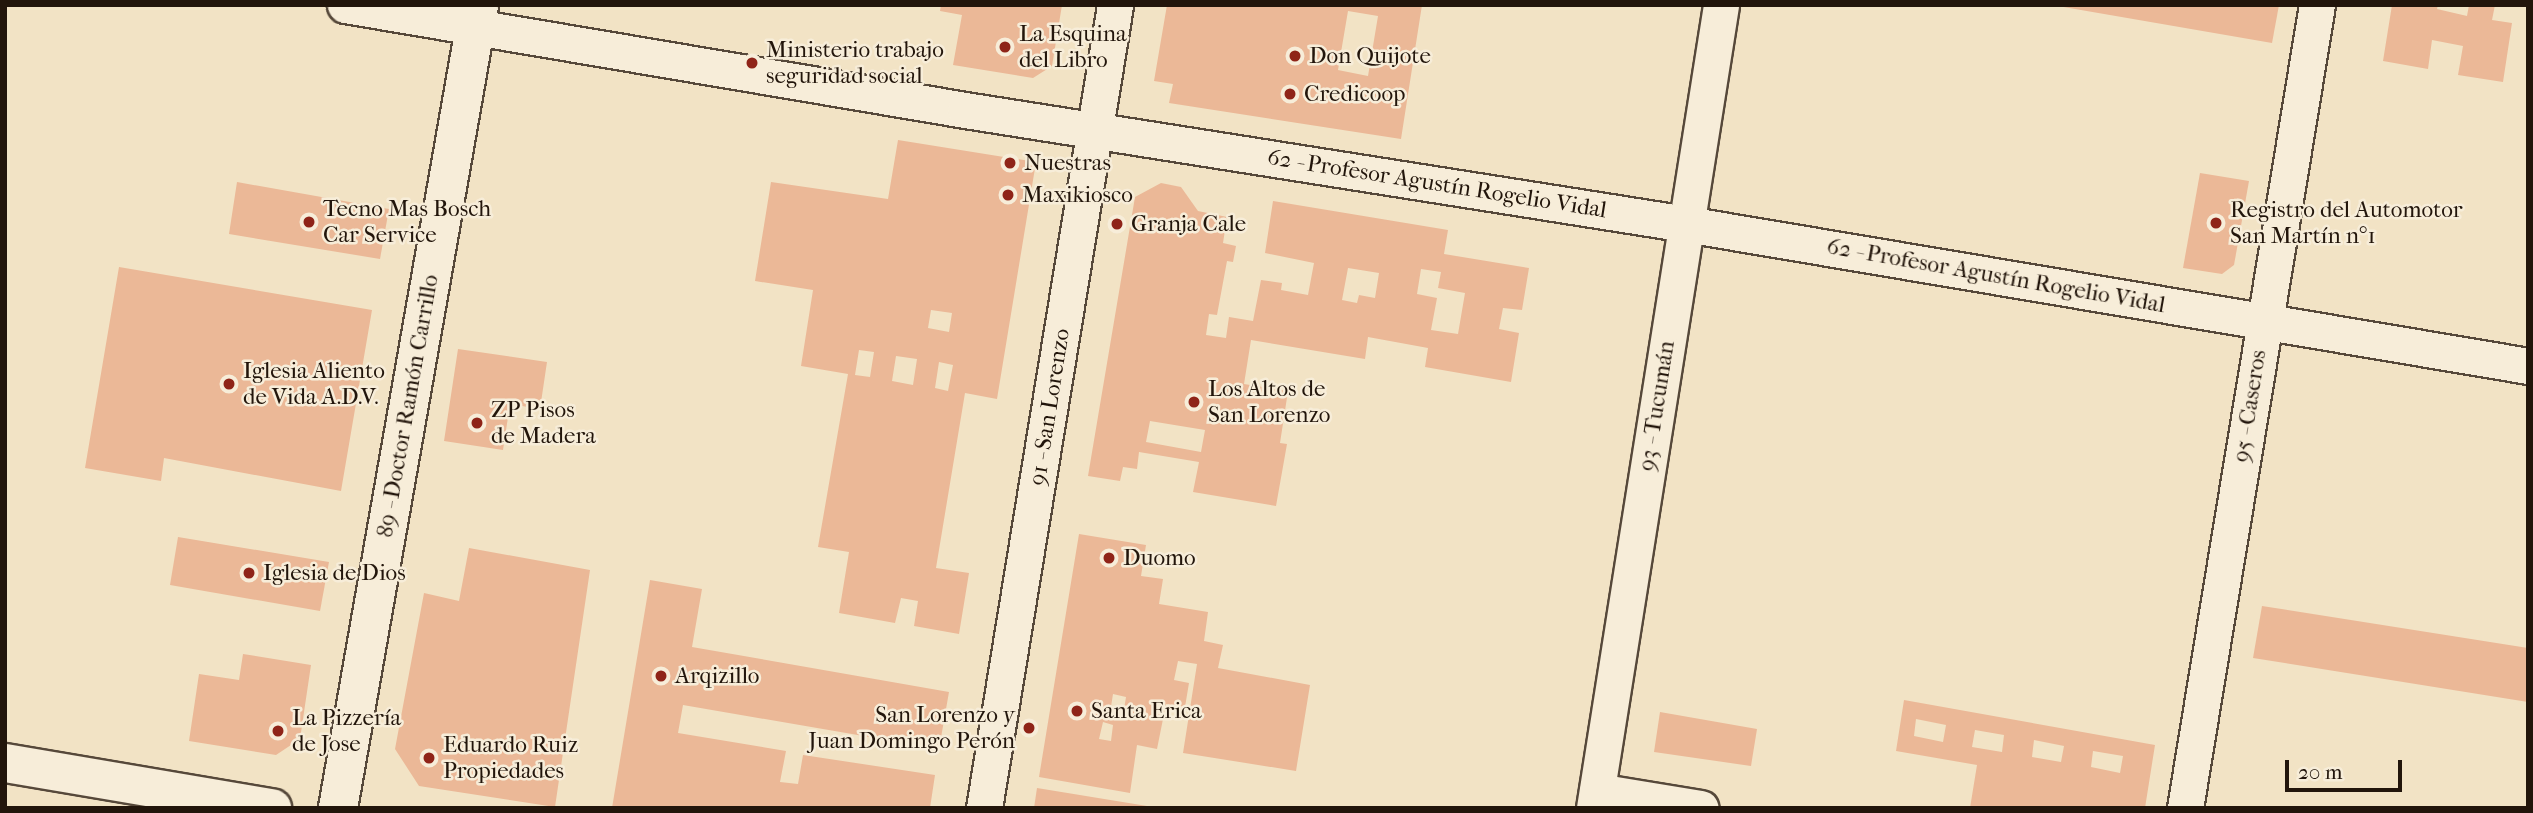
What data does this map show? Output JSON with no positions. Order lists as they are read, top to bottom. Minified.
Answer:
{"streets":{"street":["62 - Profesor Agustín Rogelio Vidal","89 - Doctor Ramón Carrillo","93 - Tucumán","95 - Caseros","91 - San Lorenzo"]},"crossings":[["62 - Profesor Agustín Rogelio Vidal","89 - Doctor Ramón Carrillo"],["62 - Profesor Agustín Rogelio Vidal","93 - Tucumán"],["62 - Profesor Agustín Rogelio Vidal","95 - Caseros"],["62 - Profesor Agustín Rogelio Vidal","91 - San Lorenzo"]],"places":["La Esquina del Libro","Don Quijote","Ministerio trabajo seguridad social","Credicoop","Nuestras","Maxikiosco","Tecno Mas Bosch Car Service","Registro del Automotor San Martín n°1","Granja Cale","Iglesia Aliento de Vida A.D.V.","Los Altos de San Lorenzo","ZP Pisos de Madera","Duomo","Iglesia de Dios","Arqizillo","Santa Erica","San Lorenzo y Juan Domingo Perón","La Pizzería de Jose","Eduardo Ruiz Propiedades"],"scale_bar":"20 m"}
